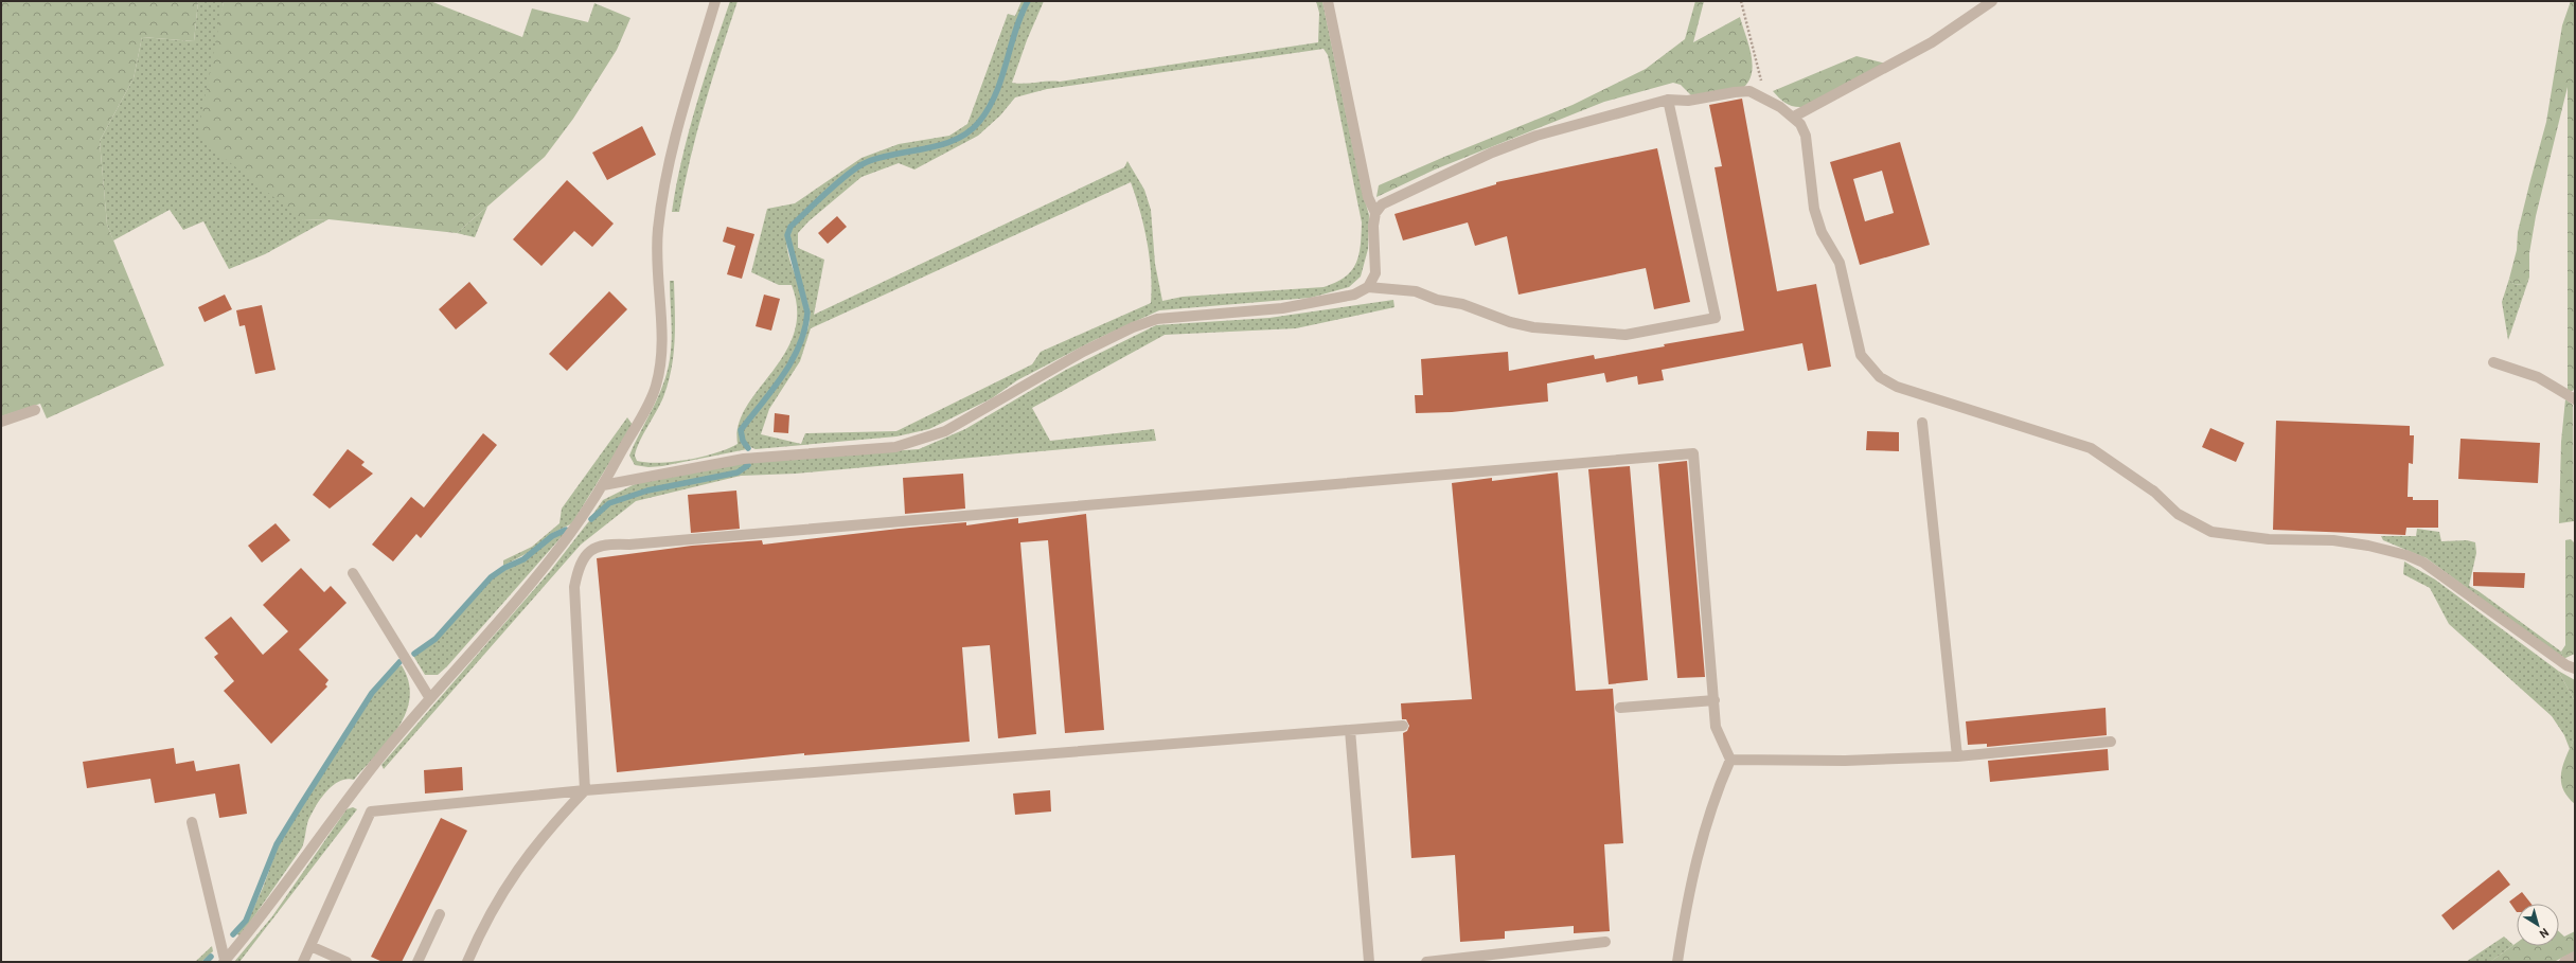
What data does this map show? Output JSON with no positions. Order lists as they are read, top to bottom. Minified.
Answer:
{"north":"bottom right"}
